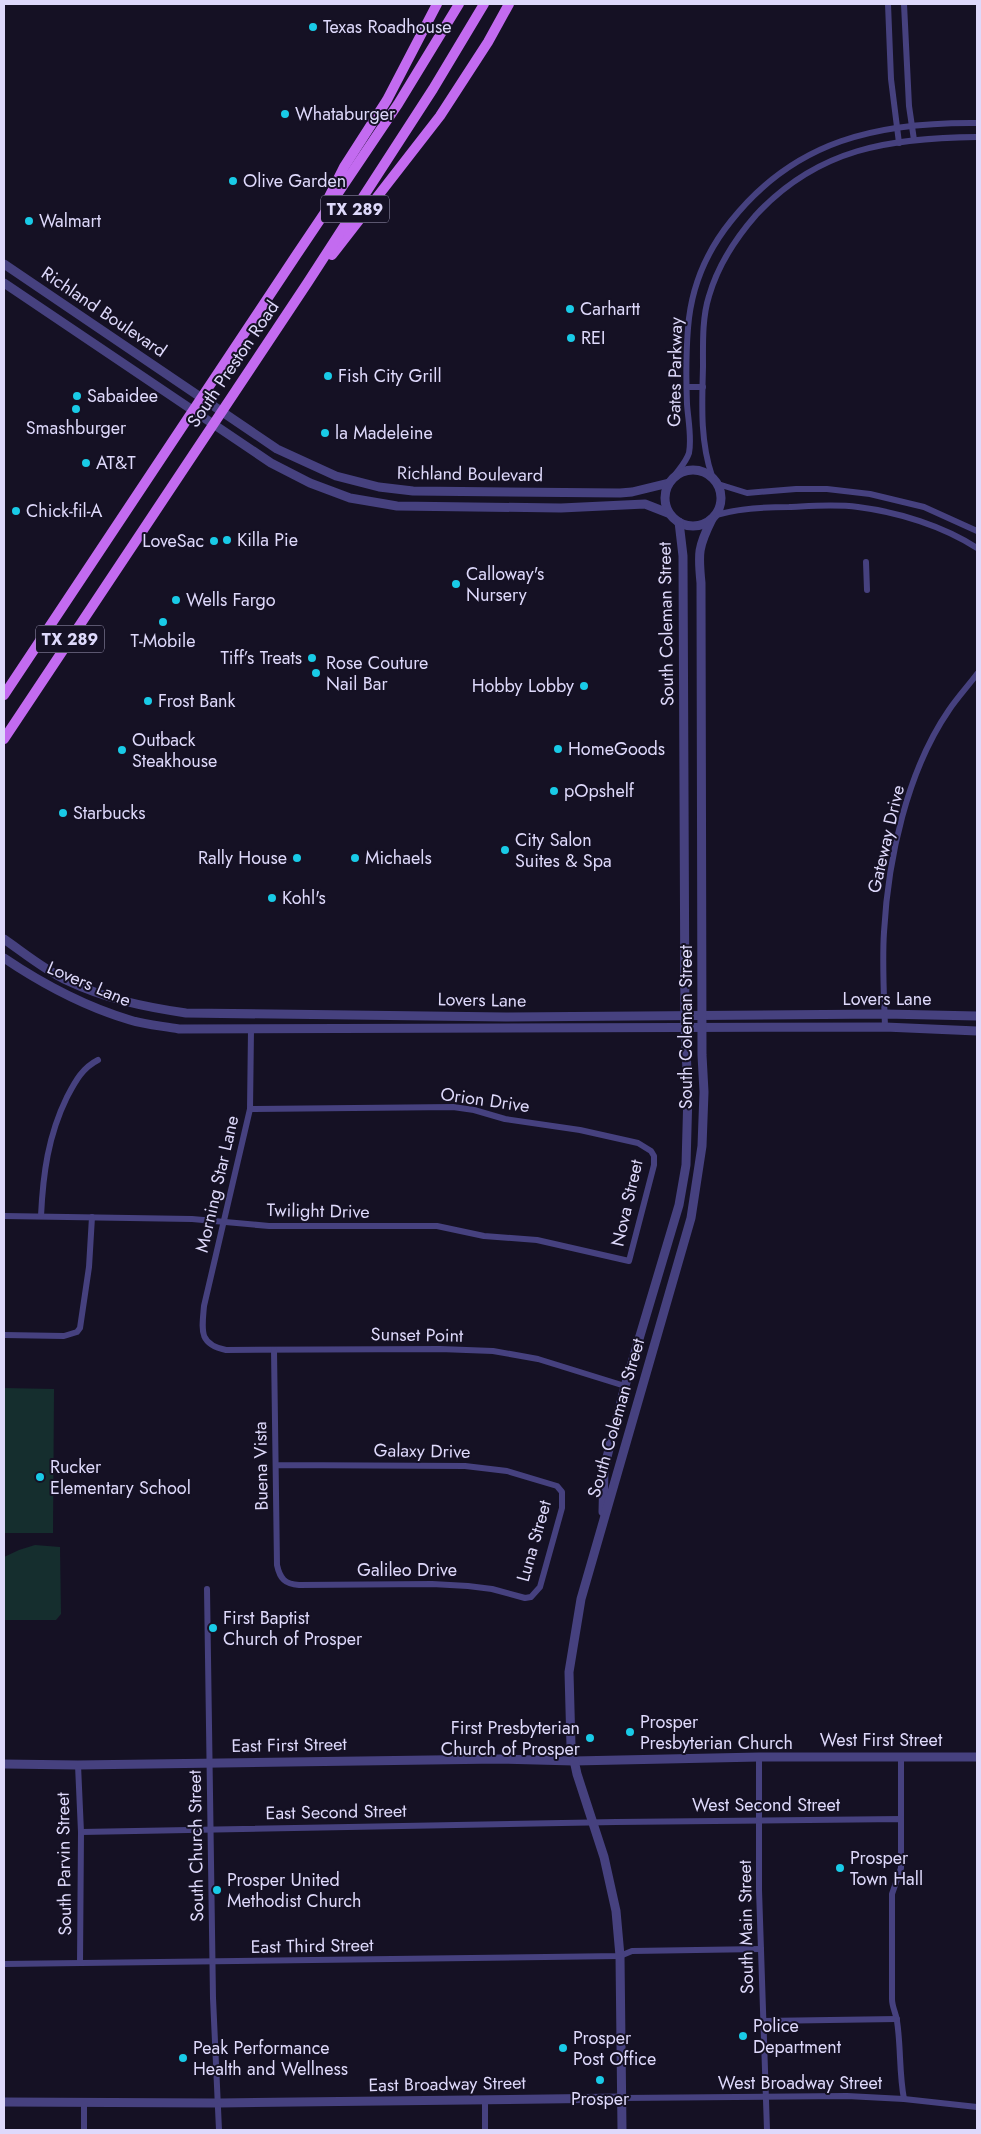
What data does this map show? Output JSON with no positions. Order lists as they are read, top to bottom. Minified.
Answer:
{"streets":{"main road":["TX 289","South Preston Road"],"street":["Richland Boulevard","Gates Parkway","South Coleman Street","Gateway Drive","Lovers Lane","Orion Drive","Morning Star Lane","Nova Street","Twilight Drive","Sunset Point","Galaxy Drive","Buena Vista","Luna Street","Galileo Drive","West First Street","East First Street","West Second Street","East Second Street","South Church Street","South Parvin Street","South Main Street","East Third Street","West Broadway Street","East Broadway Street"]},"crossings":[["Richland Boulevard","South Preston Road"],["Richland Boulevard","Gates Parkway"],["Richland Boulevard","South Coleman Street"],["Gates Parkway","South Coleman Street"],["South Coleman Street","Lovers Lane"],["South Coleman Street","Sunset Point"],["South Coleman Street","West First Street"],["South Coleman Street","East First Street"],["South Coleman Street","West Second Street"],["South Coleman Street","East Second Street"],["South Coleman Street","East Third Street"],["South Coleman Street","West Broadway Street"],["South Coleman Street","East Broadway Street"],["Gateway Drive","Lovers Lane"],["Lovers Lane","Morning Star Lane"],["Orion Drive","Morning Star Lane"],["Orion Drive","Nova Street"],["Morning Star Lane","Twilight Drive"],["Morning Star Lane","Sunset Point"],["Nova Street","Twilight Drive"],["Sunset Point","Buena Vista"],["Galaxy Drive","Buena Vista"],["Galaxy Drive","Luna Street"],["Buena Vista","Galileo Drive"],["Luna Street","Galileo Drive"],["West First Street","East First Street"],["West First Street","South Main Street"],["East First Street","South Church Street"],["East First Street","South Parvin Street"],["West Second Street","East Second Street"],["West Second Street","South Main Street"],["East Second Street","South Church Street"],["East Second Street","South Parvin Street"],["South Church Street","East Third Street"],["South Church Street","East Broadway Street"],["South Parvin Street","East Third Street"],["South Main Street","East Third Street"],["South Main Street","West Broadway Street"],["West Broadway Street","East Broadway Street"]],"places":["Texas Roadhouse","Whataburger","Olive Garden","Walmart","Carhartt","REI","Fish City Grill","Sabaidee","Smashburger","la Madeleine","AT&T","Chick-fil-A","Killa Pie","LoveSac","Calloway's Nursery","Wells Fargo","T-Mobile","Tiff’s Treats","Rose Couture Nail Bar","Hobby Lobby","Frost Bank","HomeGoods","Outback Steakhouse","pOpshelf","Starbucks","City Salon Suites & Spa","Rally House","Michaels","Kohl's","Rucker Elementary School","First Baptist Church of Prosper","Prosper Presbyterian Church","First Presbyterian Church of Prosper","Prosper Town Hall","Prosper United Methodist Church","Police Department","Prosper Post Office","Peak Performance Health and Wellness","Prosper"]}
